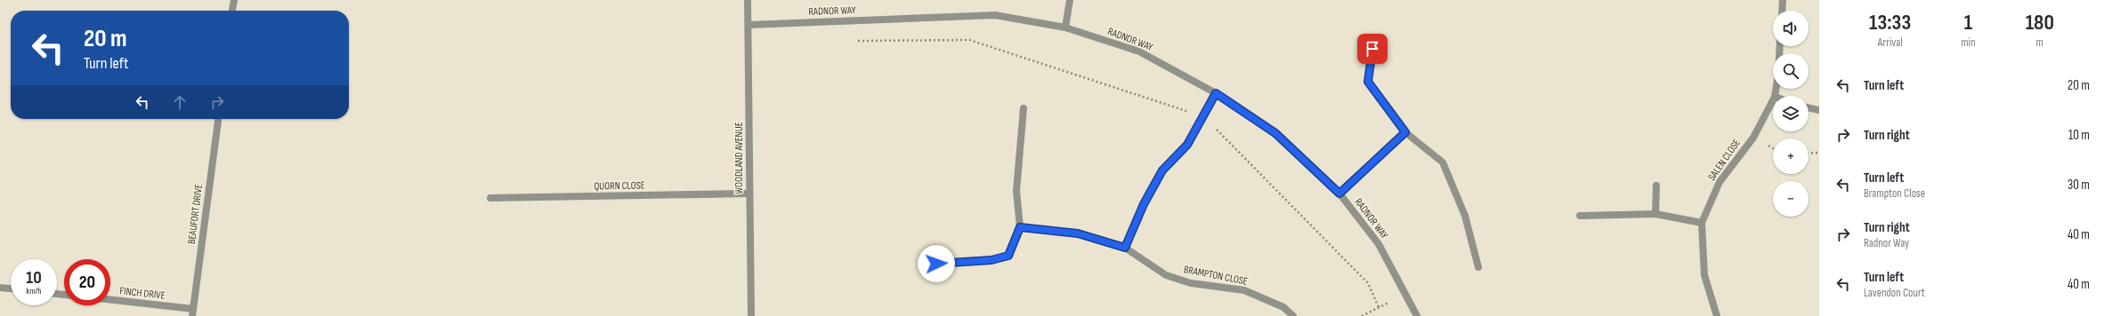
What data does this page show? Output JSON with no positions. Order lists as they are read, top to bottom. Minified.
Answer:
{"streets":{"street":["RADNOR WAY","WOODLAND AVENUE","SALEN CLOSE","QUORN CLOSE","BEAUFORT DRIVE","BRAMPTON CLOSE","FINCH DRIVE"]},"crossings":[["RADNOR WAY","WOODLAND AVENUE"],["WOODLAND AVENUE","QUORN CLOSE"],["BEAUFORT DRIVE","FINCH DRIVE"]],"page":{"eta":["13:33","Arrival","1","min","180","m"],"map_buttons":["+","−"],"turn":["20 m","Turn left"],"list":[{"name":"Turn left","value":"20 m"},{"name":"Turn right","value":"10 m"},{"name":"Turn left","note":"Brampton Close","value":"30 m"},{"name":"Turn right","note":"Radnor Way","value":"40 m"},{"name":"Turn left","note":"Lavendon Court","value":"40 m"}],"speed":"10 km/h","limit":"20"}}
